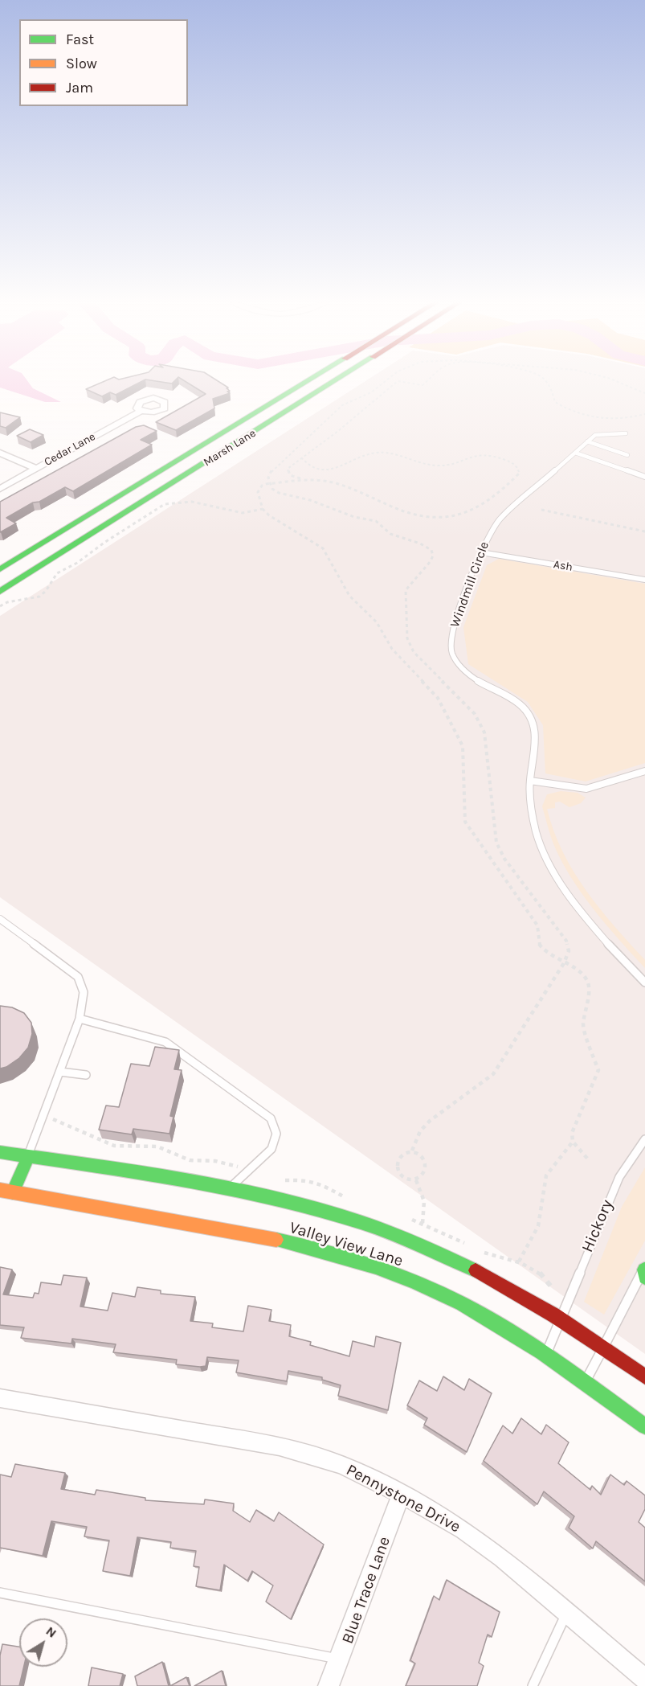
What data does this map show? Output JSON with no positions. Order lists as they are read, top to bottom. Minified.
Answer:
{"streets":{"main road":["Marsh Lane","Valley View Lane"],"street":["Cedar Lane","Pennystone Drive","Blue Trace Lane"],"lane":["Ash","Windmill Circle","Hickory"]},"crossings":[["Ash","Windmill Circle"],["Hickory","Valley View Lane"],["Pennystone Drive","Blue Trace Lane"]],"legend":["Fast","Slow","Jam"],"north":"top right"}
